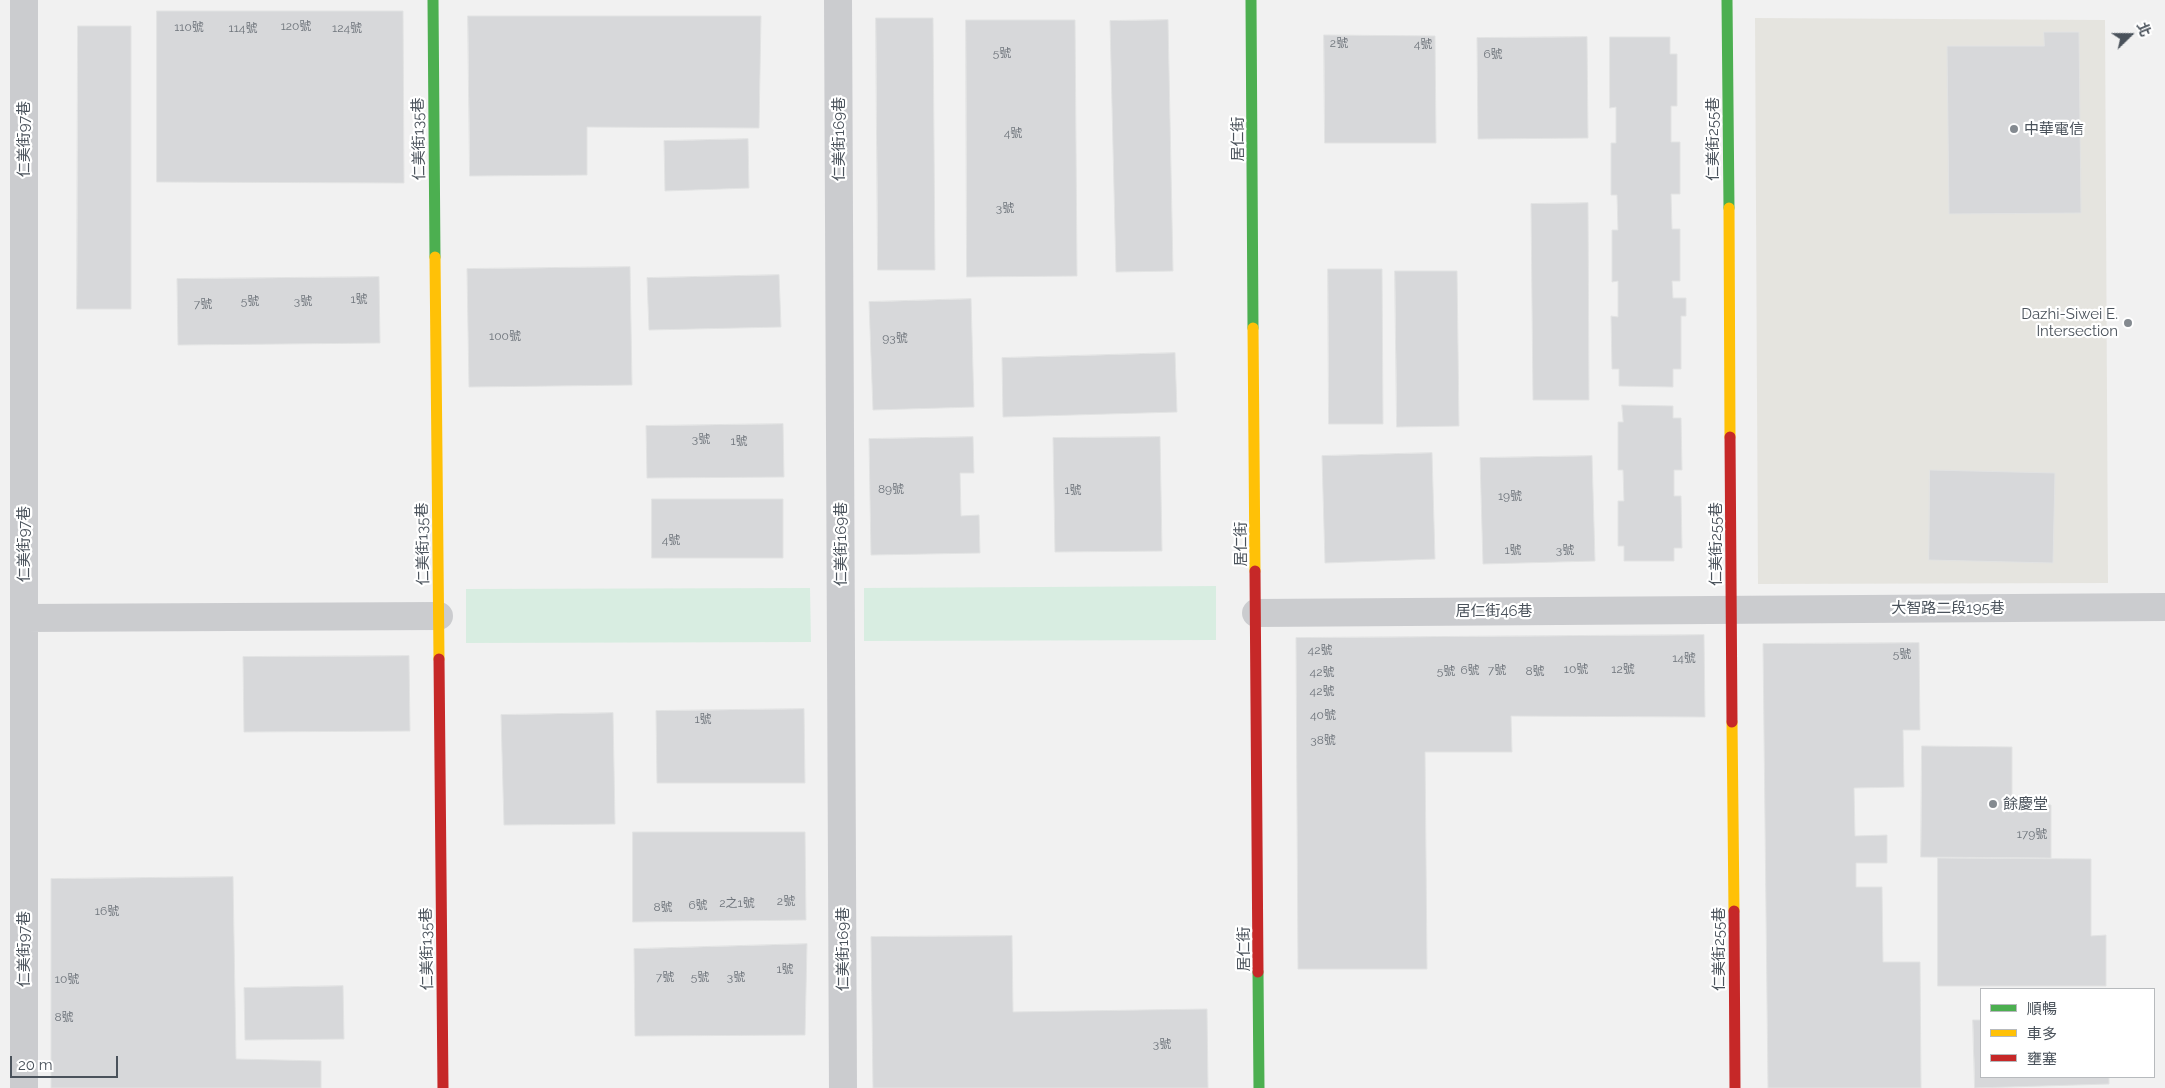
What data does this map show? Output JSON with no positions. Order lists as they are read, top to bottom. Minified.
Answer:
{"streets":{"street":["仁美街97巷","仁美街135巷","仁美街169巷","居仁街","仁美街255巷","大智路二段195巷","居仁街46巷"]},"crossings":[["居仁街","居仁街46巷"],["仁美街255巷","大智路二段195巷"],["仁美街255巷","居仁街46巷"],["大智路二段195巷","居仁街46巷"]],"places":["中華電信","Dazhi-Siwei E. Intersection","餘慶堂"],"house_numbers":["120號","110號","114號","124號","2號","4號","5號","6號","4號","3號","1號","5號","3號","7號","100號","93號","3號","1號","89號","1號","19號","4號","1號","3號","42號","5號","14號","10號","12號","6號","7號","5號","8號","42號","42號","40號","1號","38號","179號","2號","2之1號","6號","8號","16號","1號","7號","5號","3號","10號","8號","3號"],"legend":["順暢","車多","壅塞"],"scale_bar":"20 m","north":"right"}
